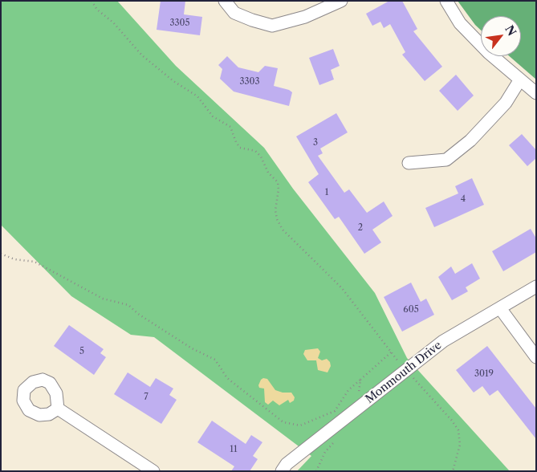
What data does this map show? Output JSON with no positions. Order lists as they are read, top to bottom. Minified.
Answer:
{"streets":{"street":["Monmouth Drive"]},"house_numbers":["3305","3303","3","1","4","2","605","5","3019","7","11"],"north":"top right"}
